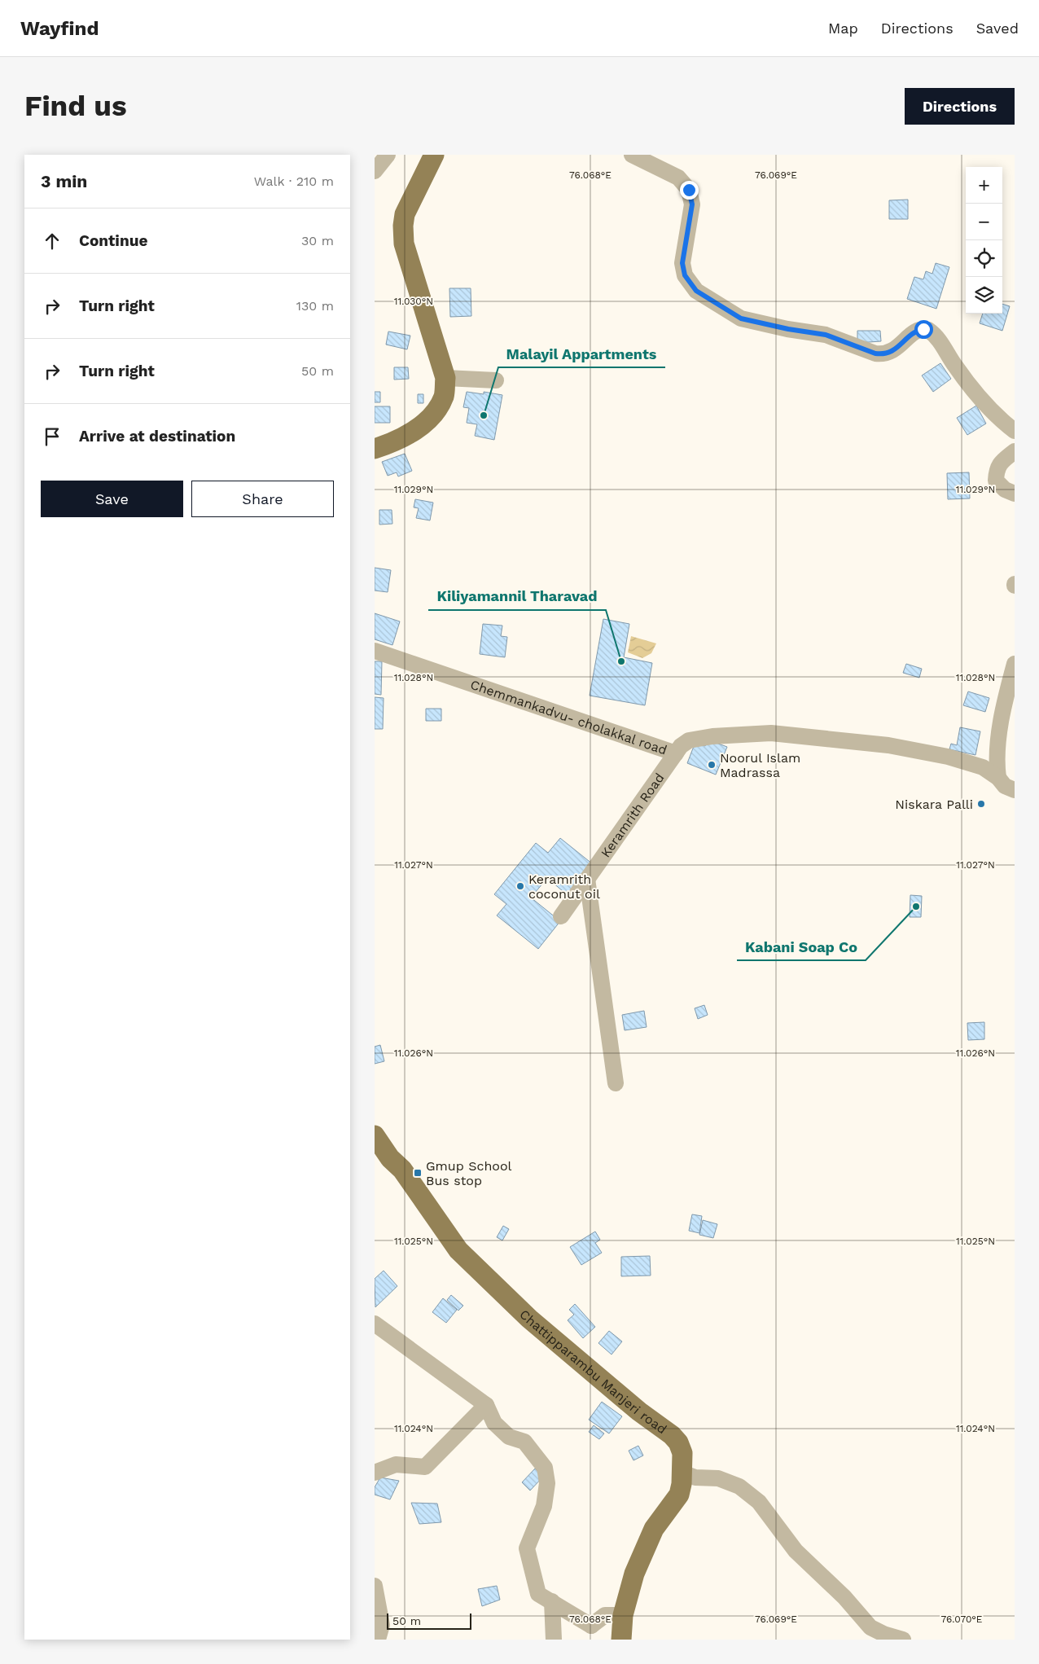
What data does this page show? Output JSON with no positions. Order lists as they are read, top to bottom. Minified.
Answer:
{"streets":{"main road":["Chattipparambu Manjeri road"],"street":["Chemmankadvu- cholakkal road","Keramrith Road"]},"crossings":[["Chemmankadvu- cholakkal road","Keramrith Road"]],"places":{"other":["Malayil Appartments","Kiliyamannil Tharavad","Noorul Islam Madrassa","Niskara Palli","Keramrith coconut oil","Kabani Soap Co"],"transit":["Gmup School Bus stop"]},"scale_bar":"50 m","page":{"header":"Wayfind","nav":["Map","Directions","Saved"],"buttons":["Directions",["Save","Share"]],"title":"Find us","heading":["3 min","Walk · 210 m"],"map_buttons":["+","−"],"list":[["Continue","30 m"],["Turn right","130 m"],["Turn right","50 m"],"Arrive at destination"],"scale":"50 m"},"coordinates":["76.068°E","76.069°E","11.030°N","11.029°N","11.028°N","11.027°N","11.026°N","11.025°N","11.024°N","76.070°E"]}
